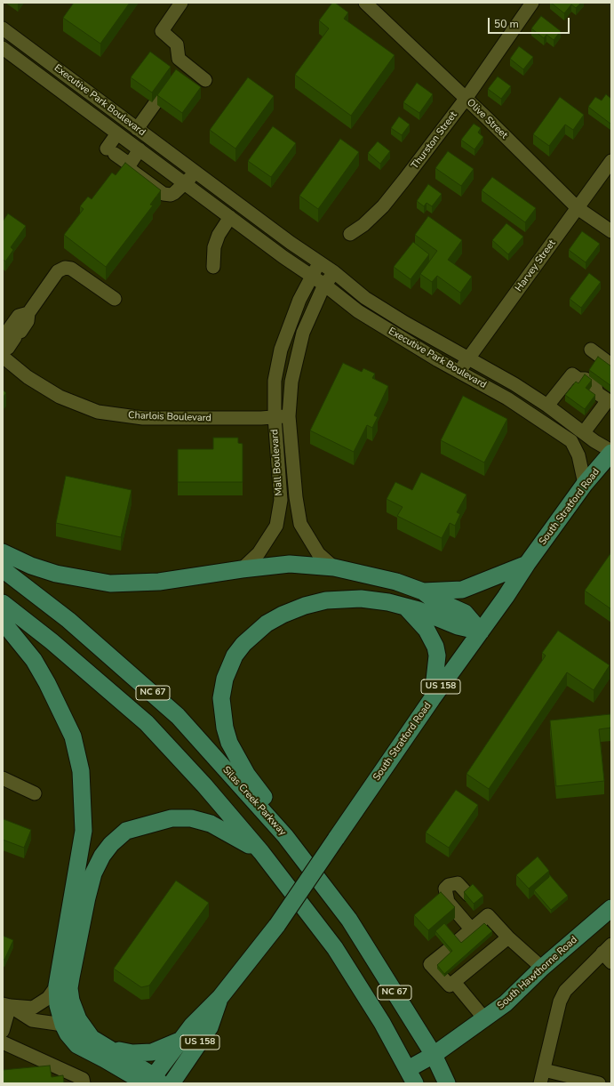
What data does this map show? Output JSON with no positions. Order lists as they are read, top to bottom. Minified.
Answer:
{"streets":{"main road":["South Stratford Road","US 158","NC 67","Silas Creek Parkway","South Hawthorne Road"],"street":["Executive Park Boulevard","Olive Street","Thurston Street","Harvey Street","Charlois Boulevard","Mall Boulevard"]},"crossings":[["Executive Park Boulevard","Harvey Street"],["Executive Park Boulevard","Mall Boulevard"],["Executive Park Boulevard","South Stratford Road"],["Olive Street","Thurston Street"],["Olive Street","Harvey Street"],["Charlois Boulevard","Mall Boulevard"],["NC 67","South Hawthorne Road"],["Silas Creek Parkway","South Hawthorne Road"]],"scale_bar":"50 m"}
